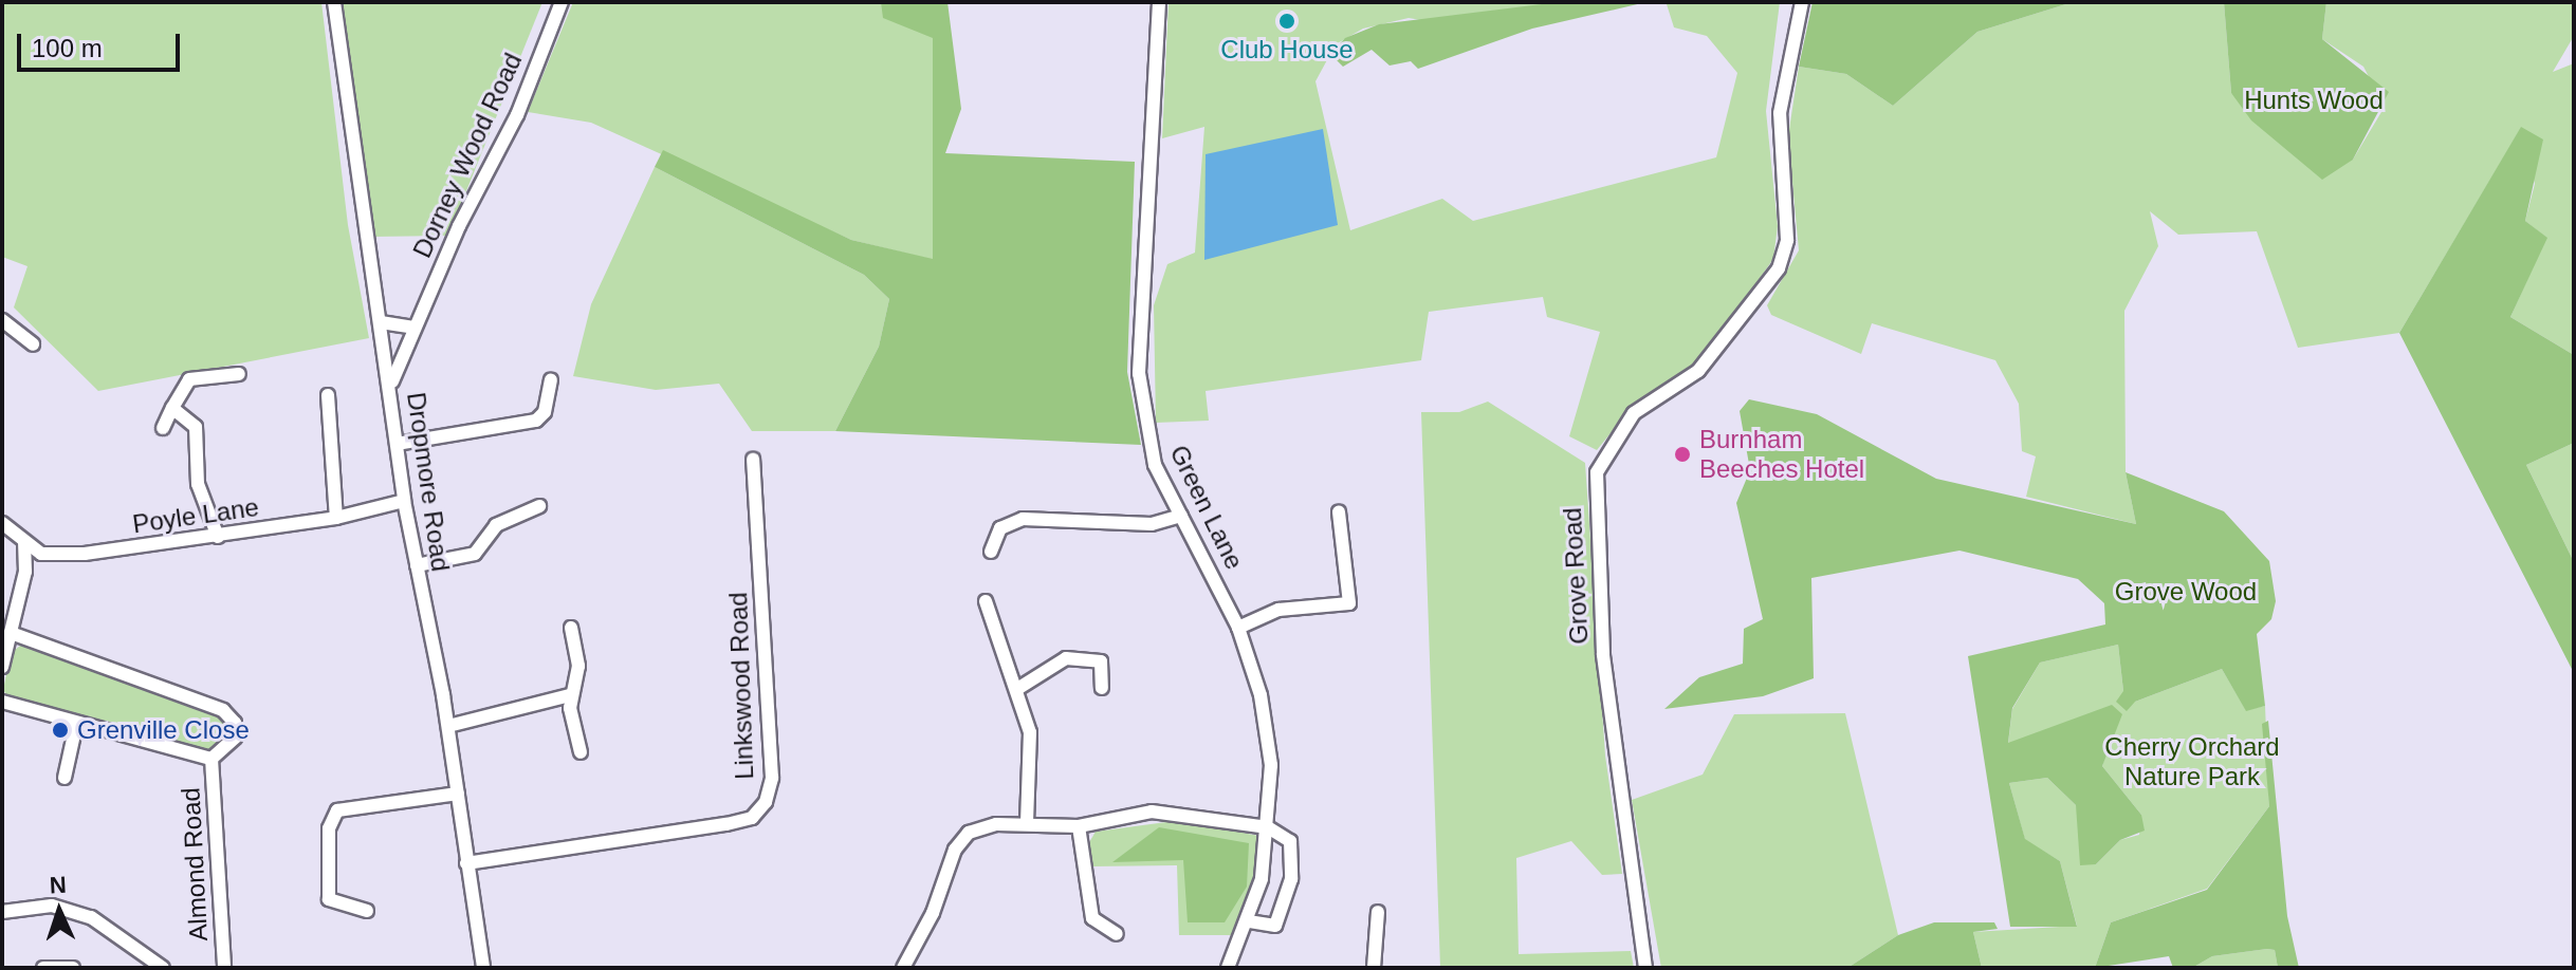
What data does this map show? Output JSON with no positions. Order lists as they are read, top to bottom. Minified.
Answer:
{"streets":{"street":["Dorney Wood Road","Dropmore Road","Green Lane","Poyle Lane","Grove Road","Linkswood Road","Almond Road"]},"crossings":[["Dorney Wood Road","Dropmore Road"],["Dropmore Road","Poyle Lane"],["Dropmore Road","Linkswood Road"]],"parks":["Hunts Wood","Grove Wood","Cherry Orchard Nature Park"],"places":["Club House","Burnham Beeches Hotel","Grenville Close"],"scale_bar":"100 m","north":"top"}
